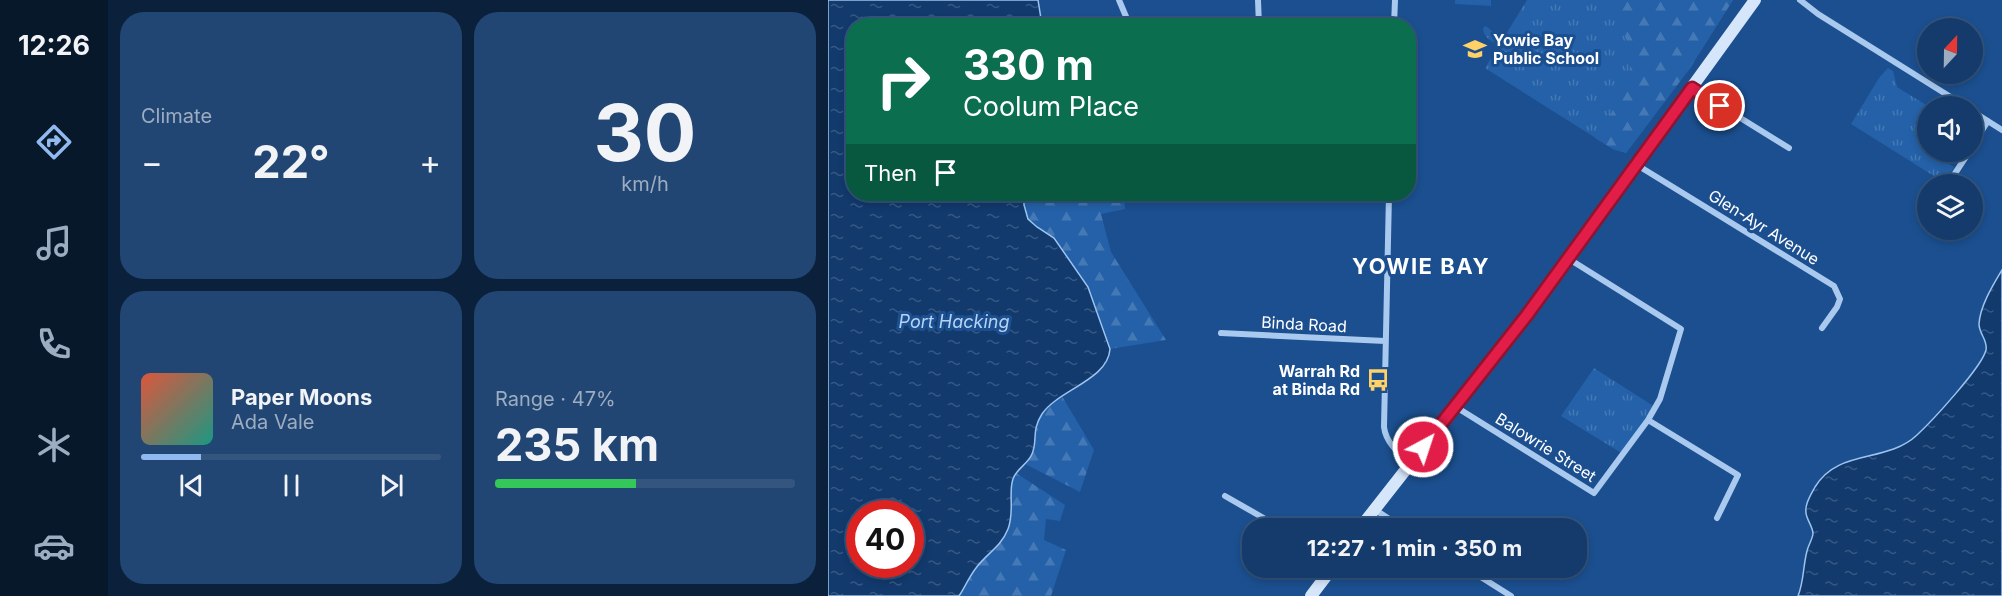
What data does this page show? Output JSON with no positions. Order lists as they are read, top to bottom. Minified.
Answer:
{"streets":{"street":["Glen-Ayr Avenue","Binda Road","Balowrie Street"]},"districts":["YOWIE BAY"],"water":["Port Hacking"],"places":{"school or university":["Yowie Bay Public School"],"bus stop":["Warrah Rd at Binda Rd"]},"north":"top","page":{"tabs":"12:26","tile":["Climate",["30","km/h"],["Range · 47%","235 km"]],"turn":["330 m","Coolum Place"],"heat":["−","22°","+"],"then":"Then","song":["Paper Moons","Ada Vale"],"limit":"40","trip":"12:27 · 1 min · 350 m"}}
